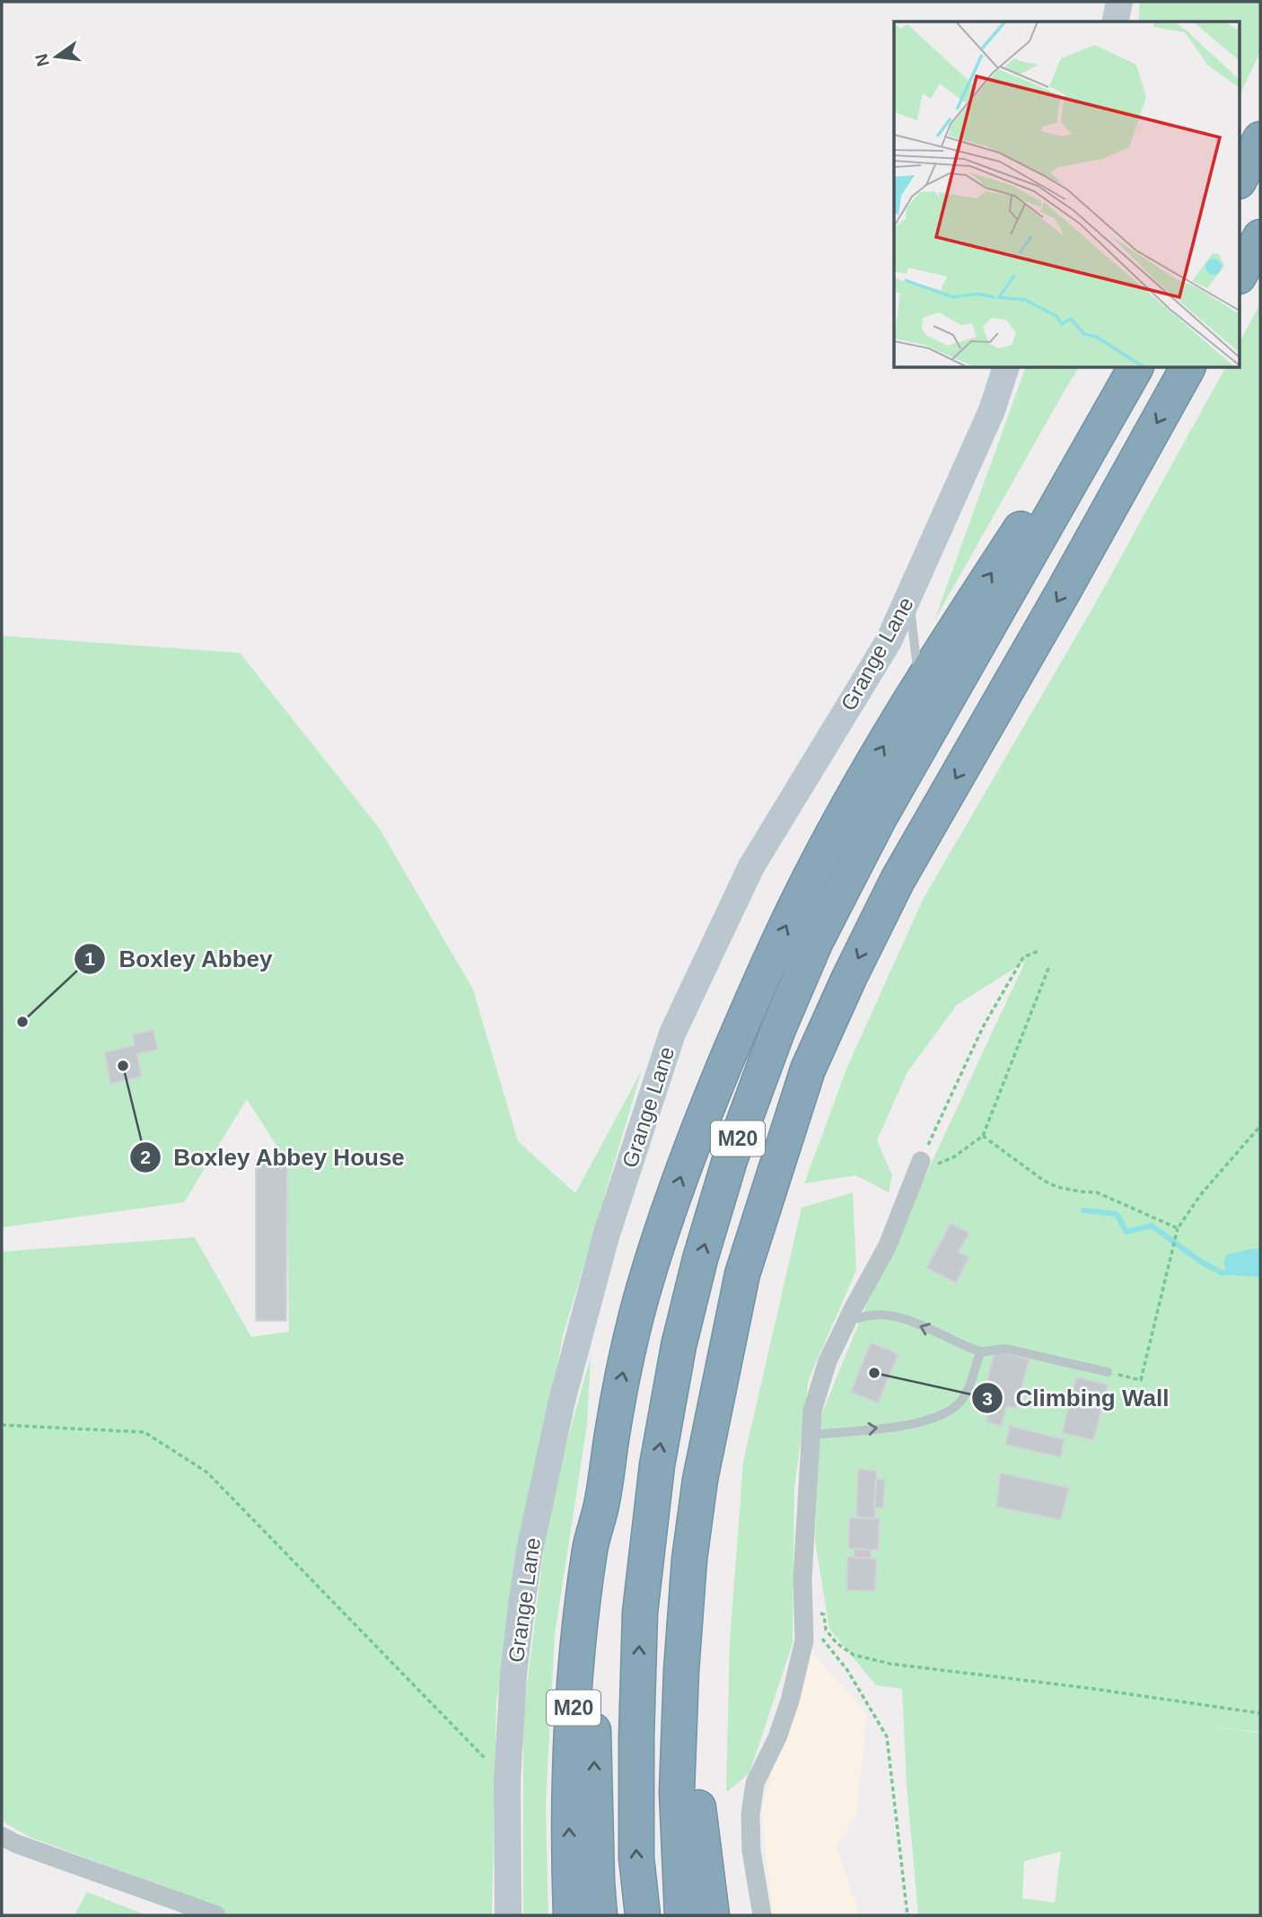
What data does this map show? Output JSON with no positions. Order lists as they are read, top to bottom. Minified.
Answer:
{"streets":{"highway":["M20"],"street":["Grange Lane"]},"places":["Boxley Abbey","Boxley Abbey House","Climbing Wall"],"north":"left"}
